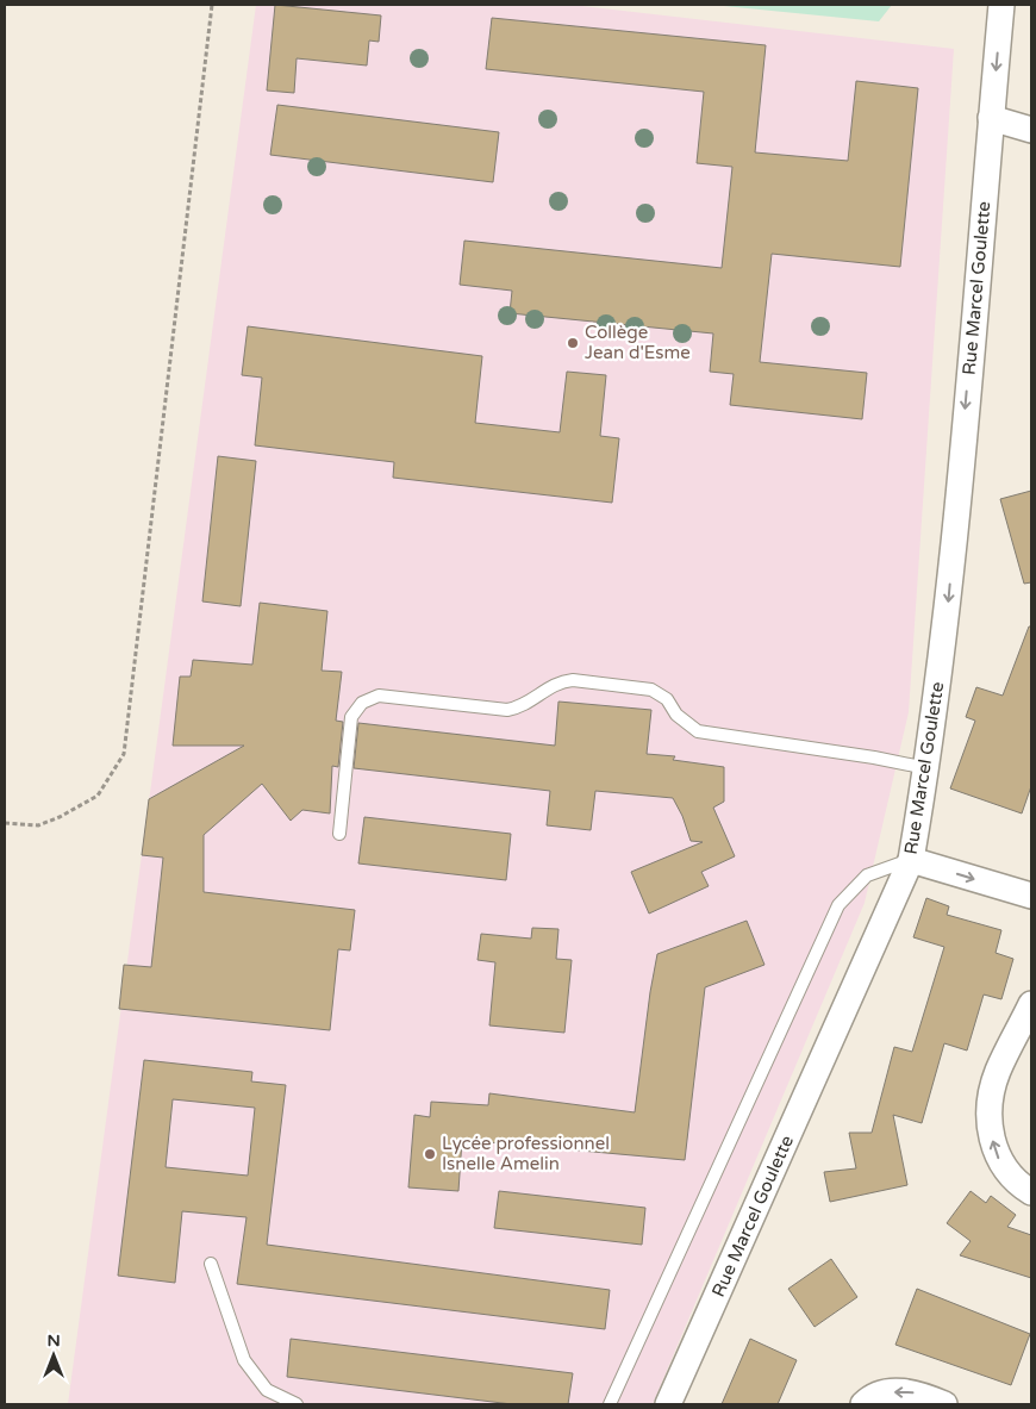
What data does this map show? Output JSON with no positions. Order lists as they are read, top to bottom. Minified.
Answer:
{"streets":{"street":["Rue Marcel Goulette"]},"one_way":["Rue Marcel Goulette"],"places":["Collège Jean d'Esme","Lycée professionnel Isnelle Amelin"],"north":"top"}
